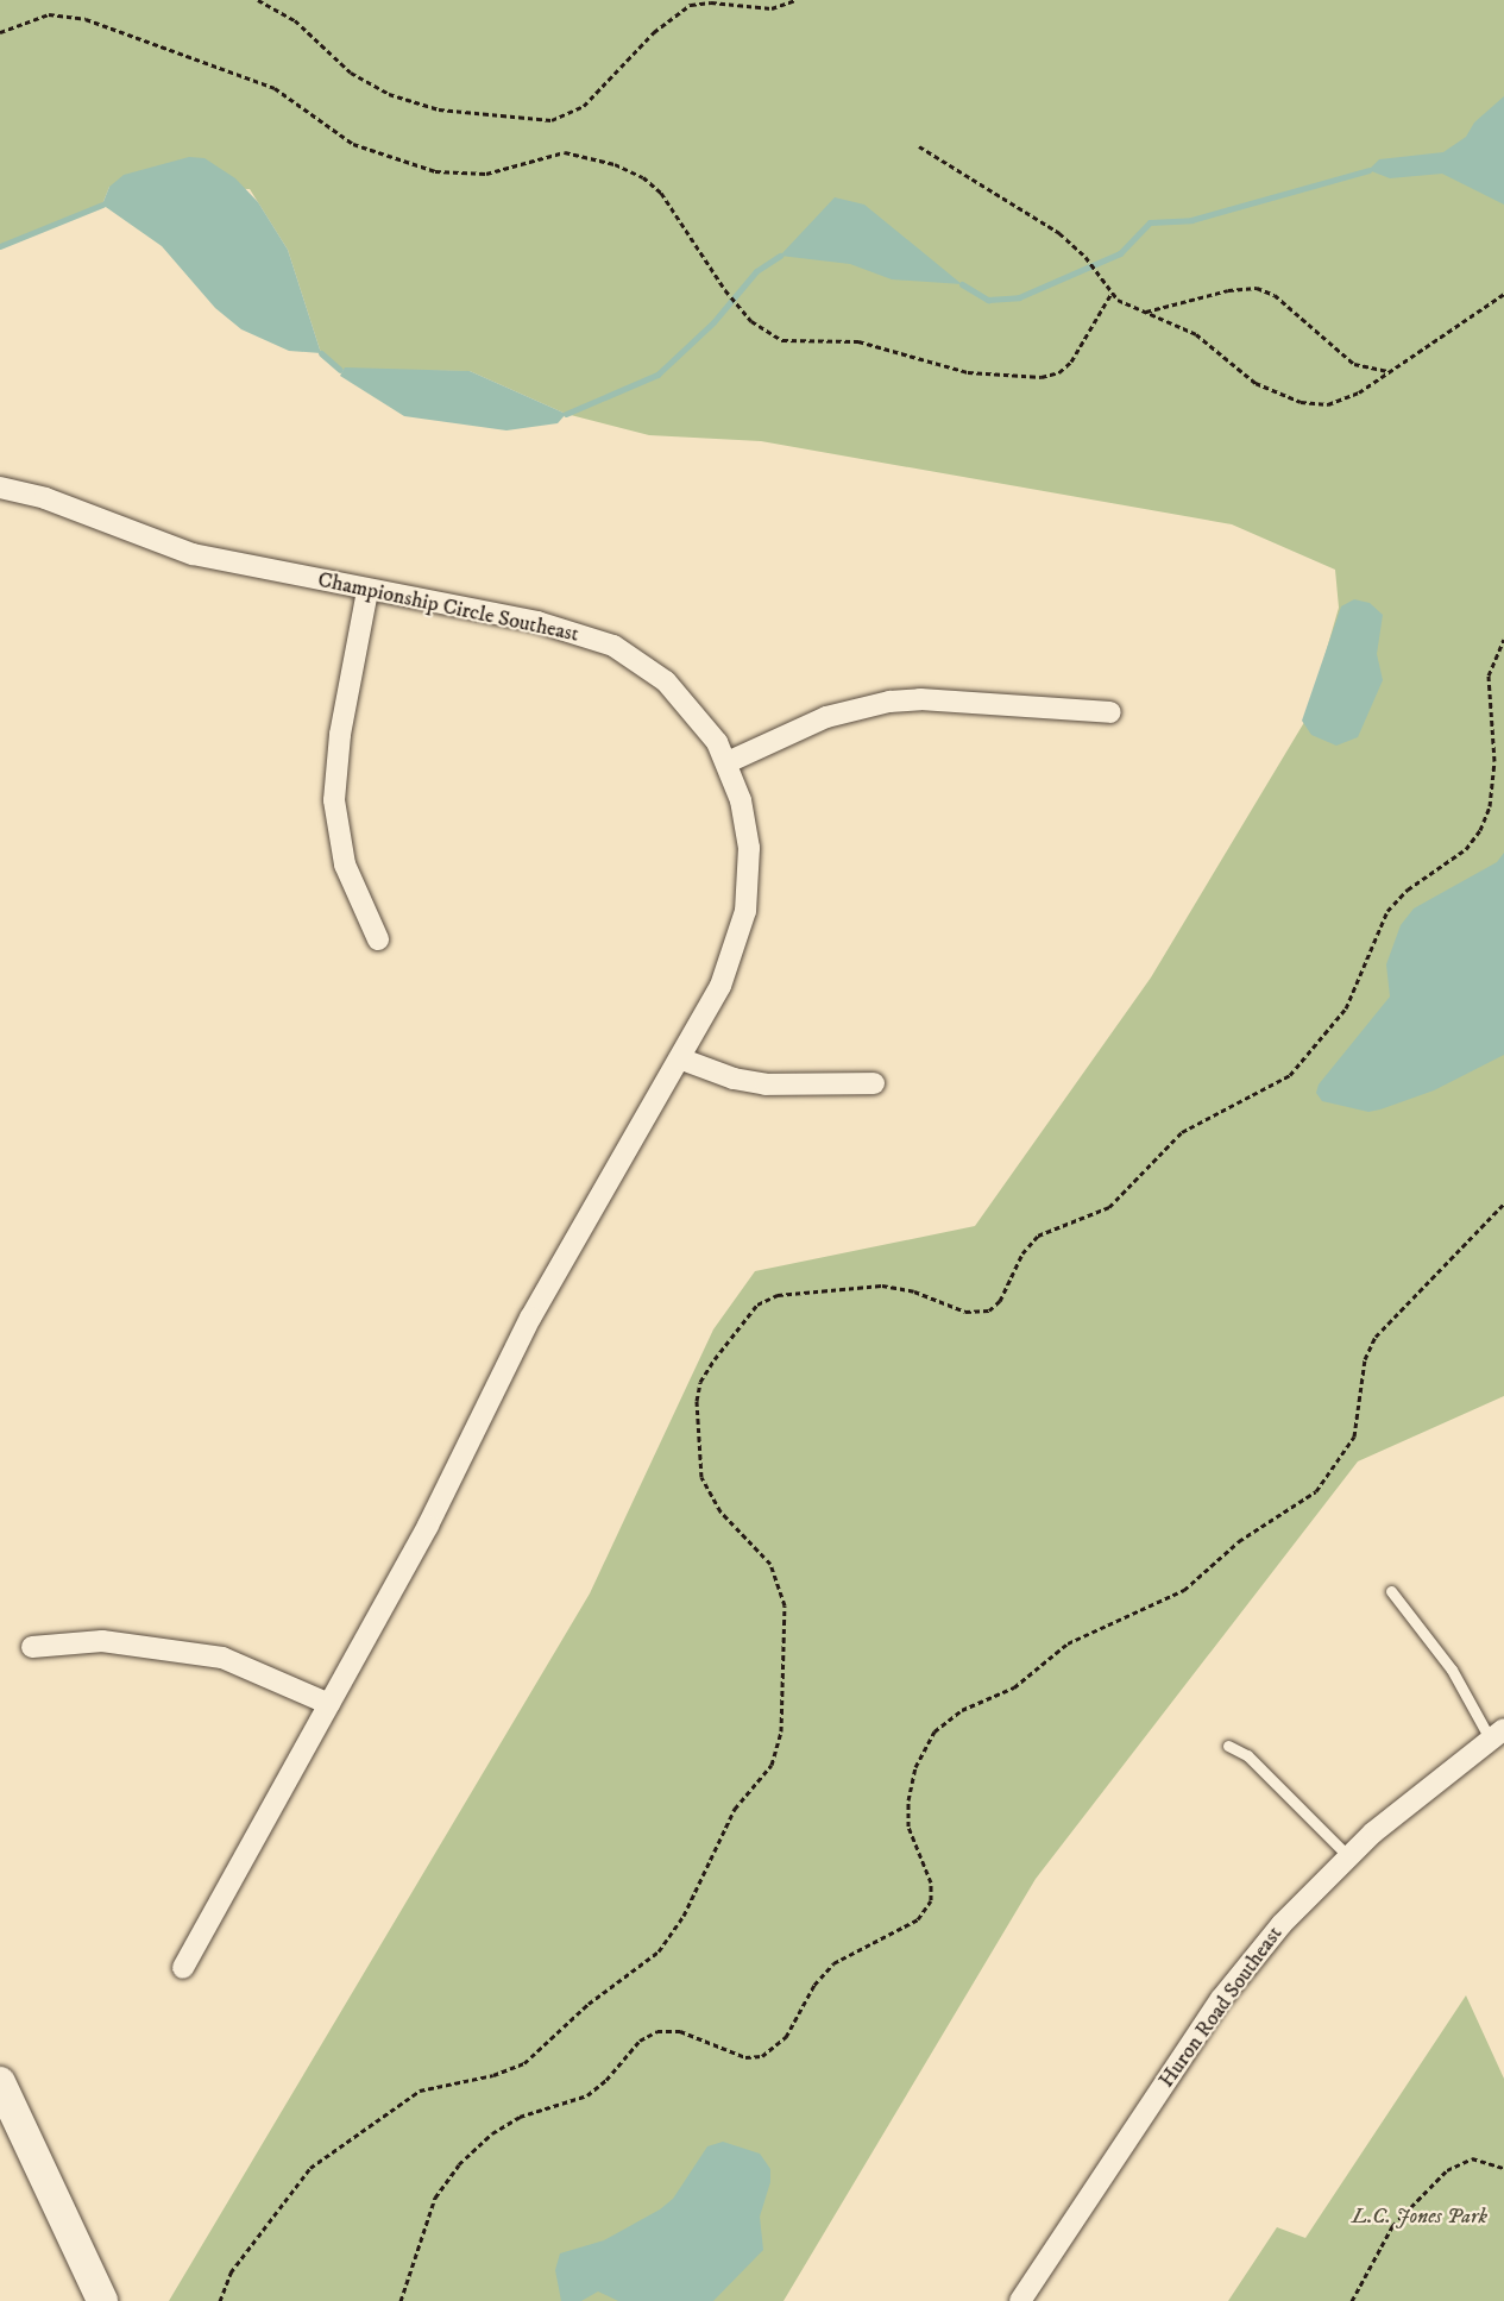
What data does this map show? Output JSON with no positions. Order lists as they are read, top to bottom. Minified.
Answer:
{"streets":{"street":["Championship Circle Southeast","Huron Road Southeast"]},"parks":["L.C. Jones Park"]}
